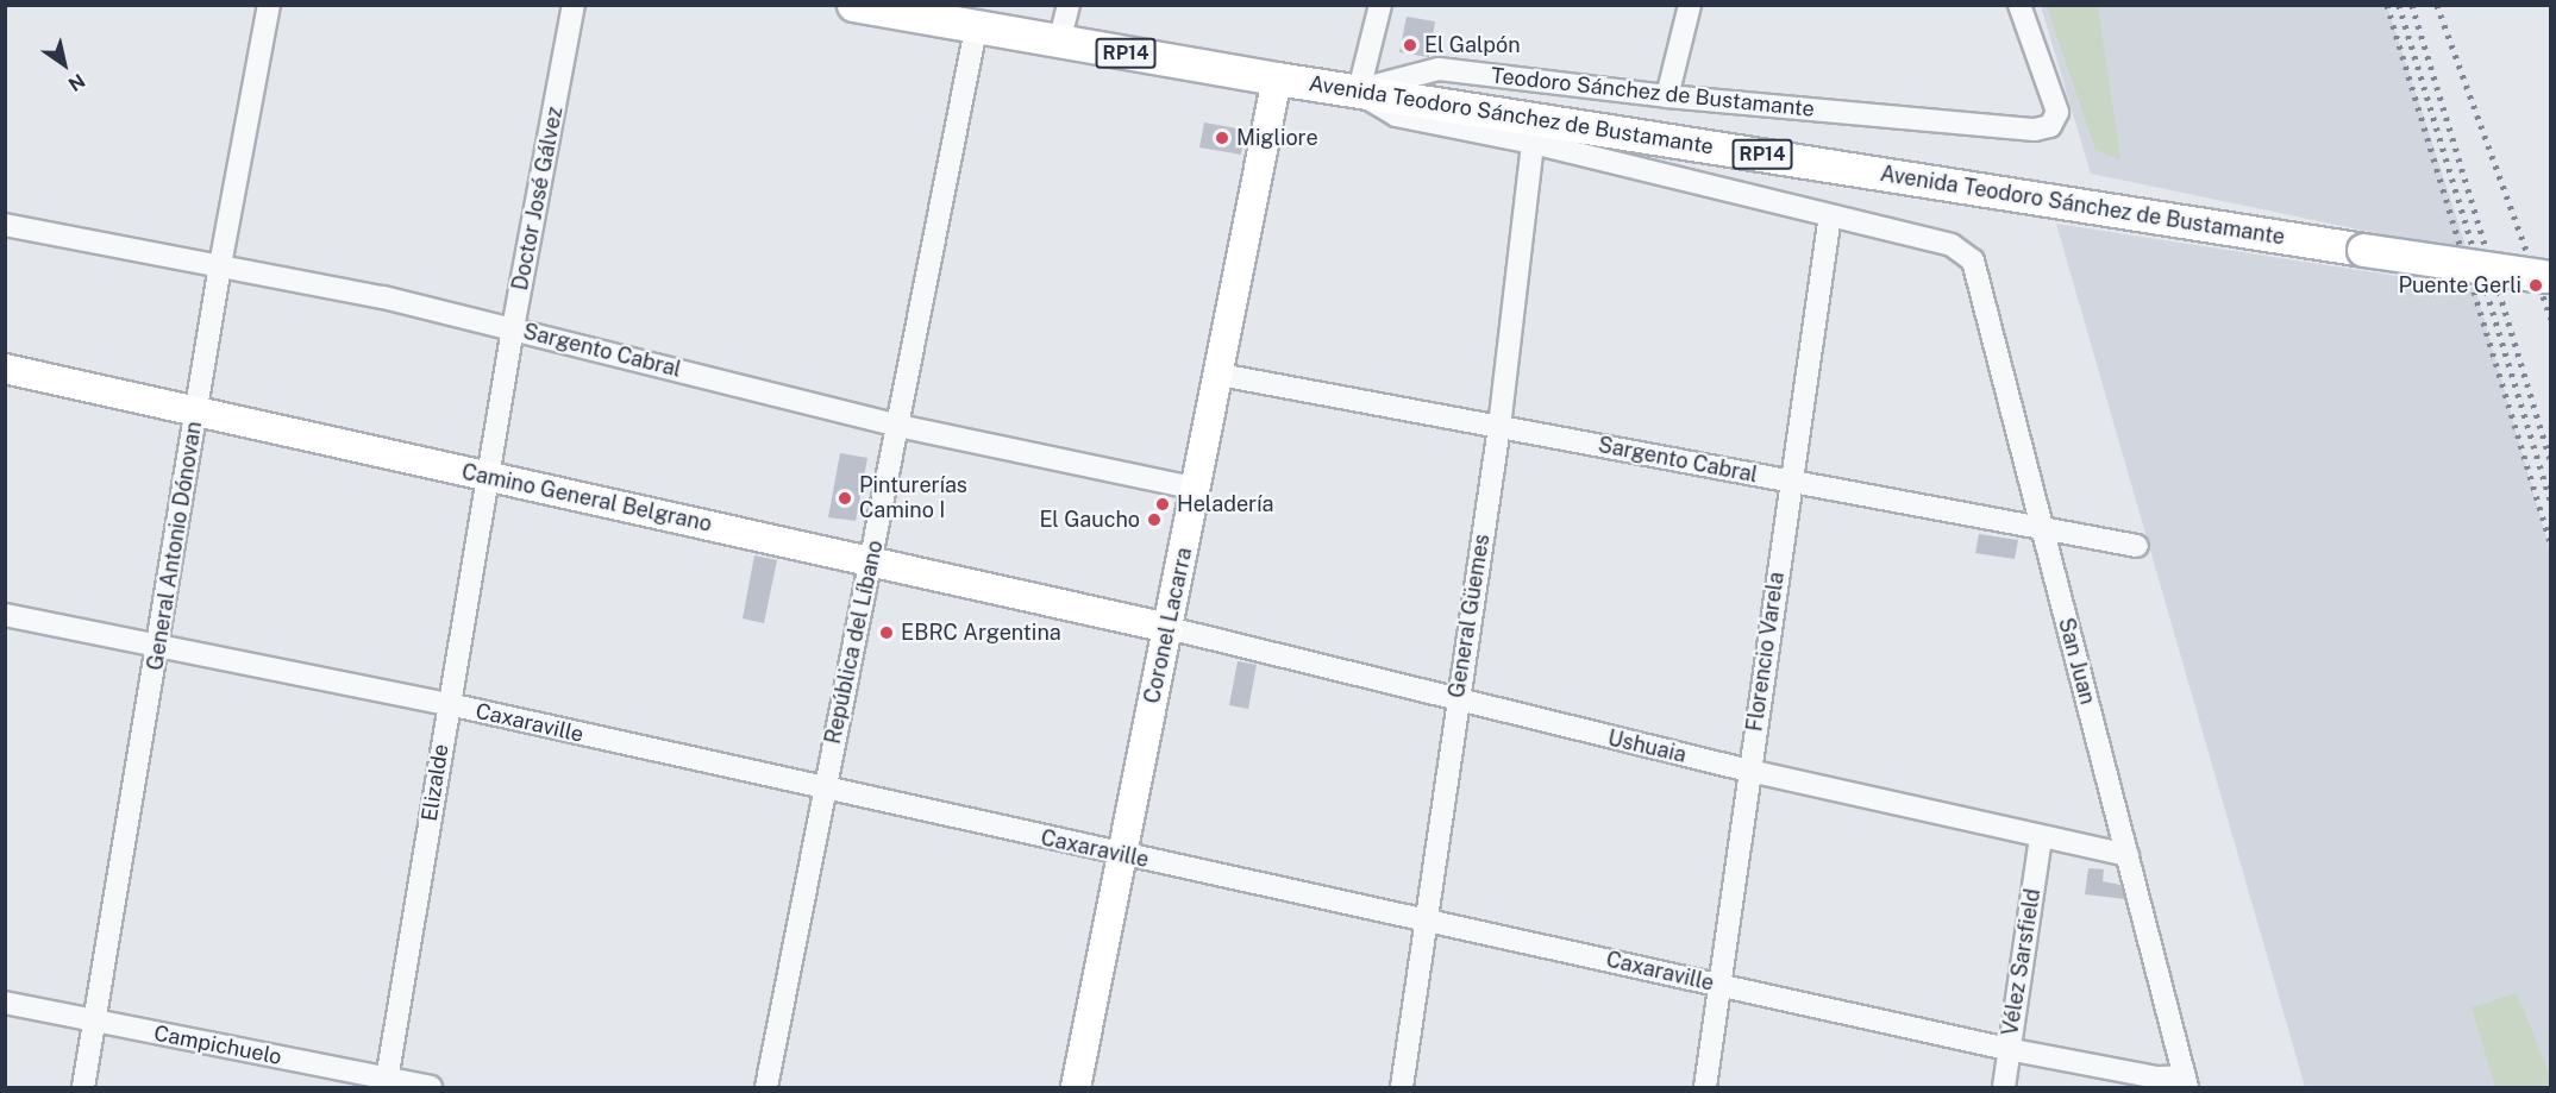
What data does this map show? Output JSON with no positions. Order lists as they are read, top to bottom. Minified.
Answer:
{"streets":{"main road":["RP14","Avenida Teodoro Sánchez de Bustamante"],"street":["Teodoro Sánchez de Bustamante","Doctor José Gálvez","Sargento Cabral","Camino General Belgrano","General Antonio Dónovan","General Güemes","Coronel Lacarra","República del Líbano","Florencio Varela","San Juan","Caxaraville","Ushuaia","Elizalde","Vélez Sarsfield","Campichuelo"]},"crossings":[["Teodoro Sánchez de Bustamante","Avenida Teodoro Sánchez de Bustamante"],["Avenida Teodoro Sánchez de Bustamante","Coronel Lacarra"],["Avenida Teodoro Sánchez de Bustamante","República del Líbano"],["Doctor José Gálvez","Sargento Cabral"],["Doctor José Gálvez","Camino General Belgrano"],["Doctor José Gálvez","Elizalde"],["Sargento Cabral","General Antonio Dónovan"],["Sargento Cabral","General Güemes"],["Sargento Cabral","Coronel Lacarra"],["Sargento Cabral","República del Líbano"],["Sargento Cabral","Florencio Varela"],["Sargento Cabral","San Juan"],["Camino General Belgrano","General Antonio Dónovan"],["Camino General Belgrano","Coronel Lacarra"],["Camino General Belgrano","República del Líbano"],["Camino General Belgrano","Ushuaia"],["Camino General Belgrano","Elizalde"],["General Antonio Dónovan","Caxaraville"],["General Antonio Dónovan","Campichuelo"],["General Güemes","Caxaraville"],["General Güemes","Ushuaia"],["Coronel Lacarra","Caxaraville"],["Coronel Lacarra","Ushuaia"],["República del Líbano","Caxaraville"],["Florencio Varela","San Juan"],["Florencio Varela","Caxaraville"],["Florencio Varela","Ushuaia"],["San Juan","Caxaraville"],["San Juan","Ushuaia"],["Caxaraville","Elizalde"],["Caxaraville","Vélez Sarsfield"],["Ushuaia","Vélez Sarsfield"],["Elizalde","Campichuelo"]],"places":["El Galpón","Migliore","Puente Gerli","Pinturerías Camino I","Heladería","El Gaucho","EBRC Argentina"],"north":"bottom right"}
